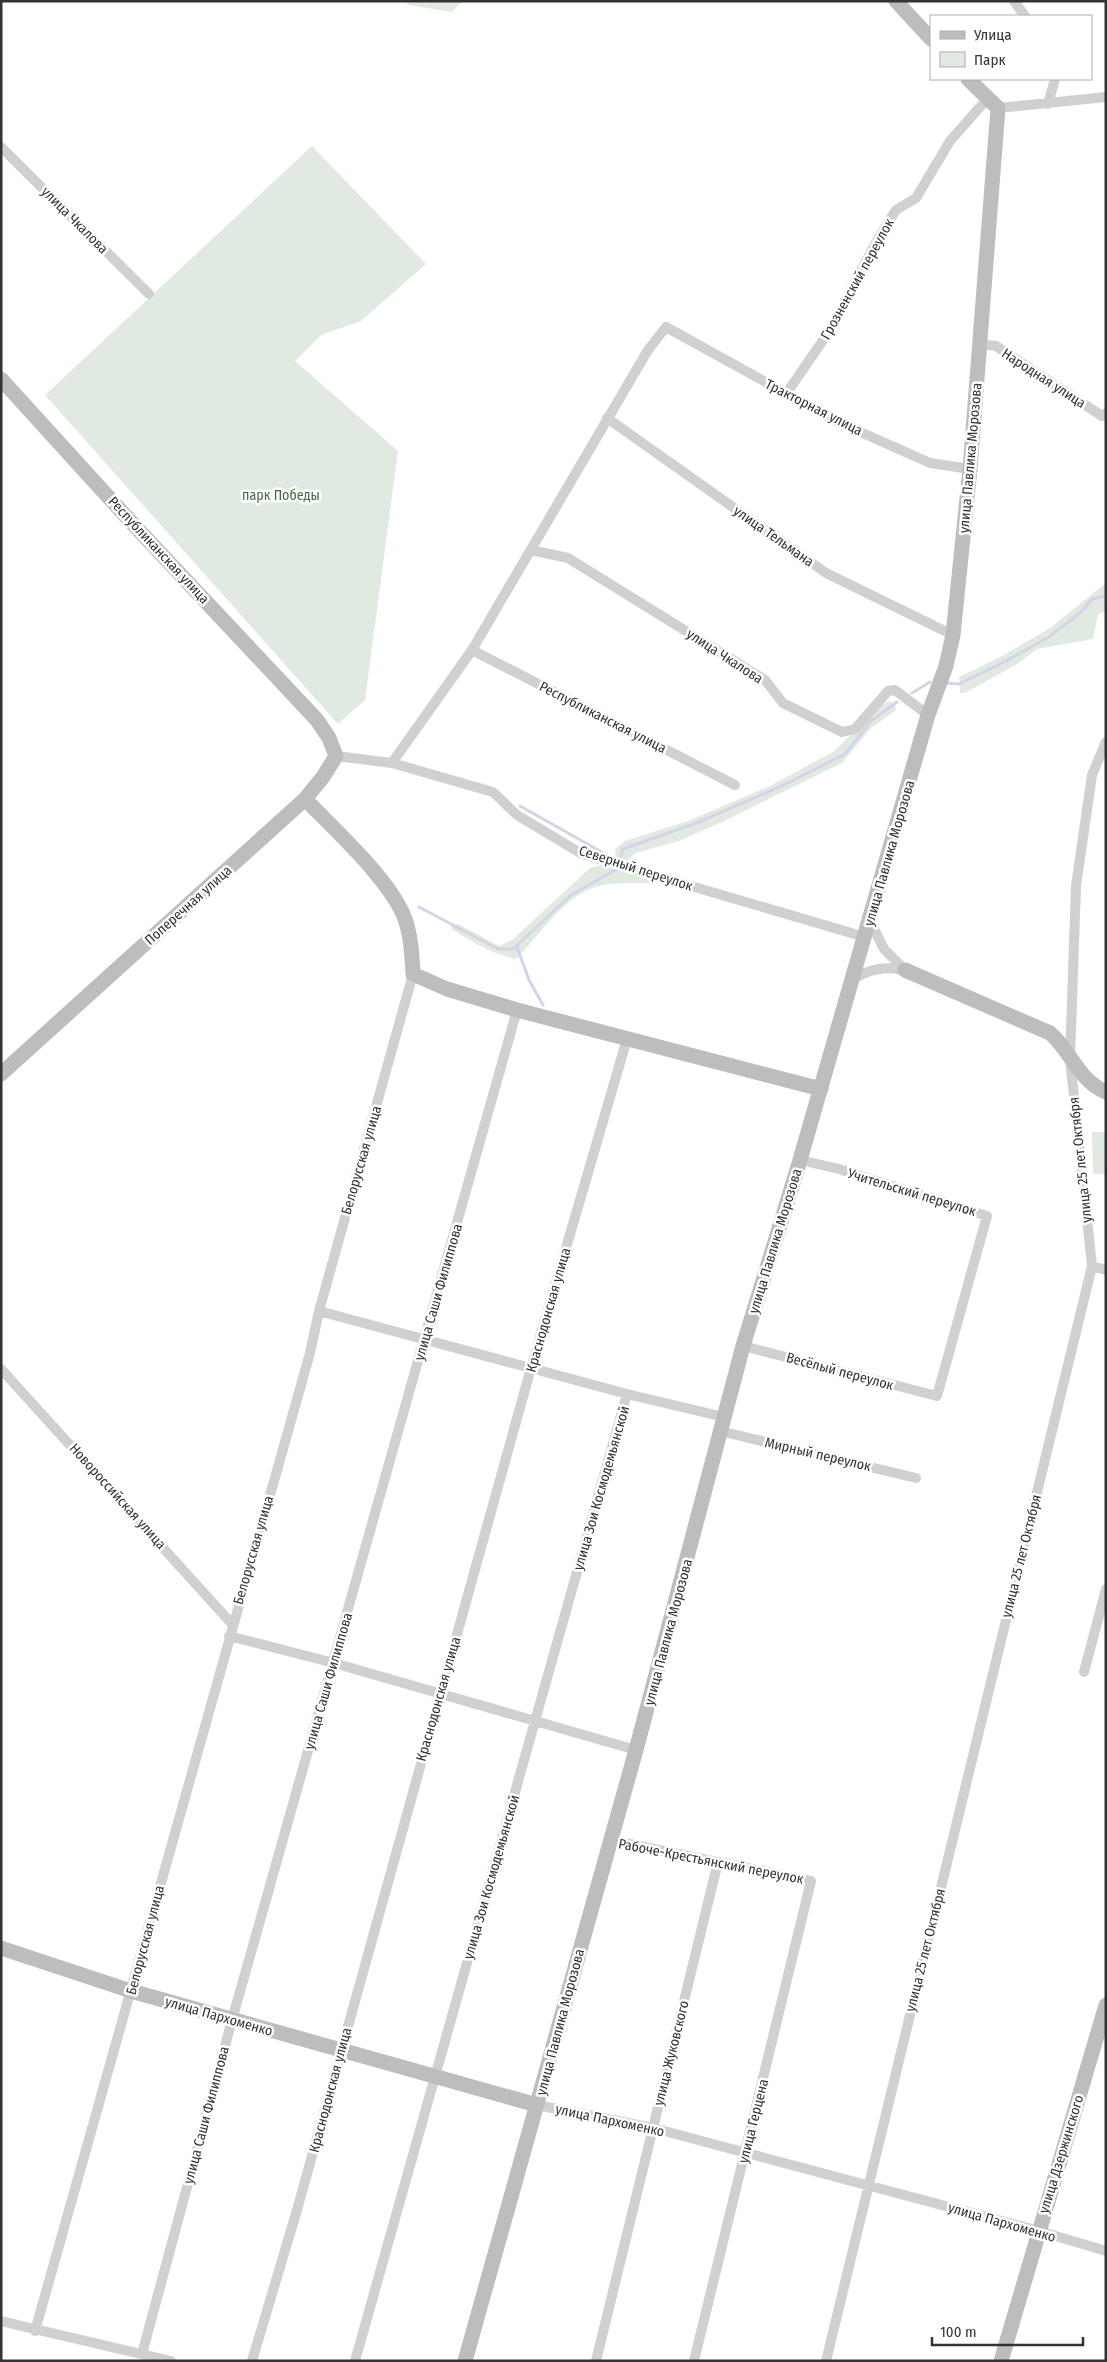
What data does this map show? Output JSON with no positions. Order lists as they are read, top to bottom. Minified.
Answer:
{"streets":{"street":["улица Чкалова","Грозненский переулок","Народная улица","Тракторная улица","улица Павлика Морозова","улица Тельмана","Республиканская улица","Северный переулок","Поперечная улица","Белорусская улица","улица 25 лет Октября","Учительский переулок","улица Саши Филиппова","Краснодонская улица","Весёлый переулок","Мирный переулок","улица Зои Космодемьянской","Новороссийская улица","Рабоче-Крестьянский переулок","улица Пархоменко","улица Жуковского","улица Герцена","улица Дзержинского"]},"crossings":[["улица Чкалова","улица Павлика Морозова"],["Грозненский переулок","Тракторная улица"],["Грозненский переулок","улица Павлика Морозова"],["Народная улица","улица Павлика Морозова"],["Тракторная улица","улица Павлика Морозова"],["Тракторная улица","улица Тельмана"],["улица Павлика Морозова","улица Тельмана"],["улица Павлика Морозова","Северный переулок"],["улица Павлика Морозова","Учительский переулок"],["улица Павлика Морозова","Весёлый переулок"],["улица Павлика Морозова","Мирный переулок"],["улица Павлика Морозова","Рабоче-Крестьянский переулок"],["улица Павлика Морозова","улица Пархоменко"],["Республиканская улица","Северный переулок"],["Республиканская улица","Поперечная улица"],["Северный переулок","Поперечная улица"],["Поперечная улица","Белорусская улица"],["Белорусская улица","Мирный переулок"],["Белорусская улица","Новороссийская улица"],["Белорусская улица","улица Пархоменко"],["улица 25 лет Октября","улица Пархоменко"],["Учительский переулок","Весёлый переулок"],["улица Саши Филиппова","Мирный переулок"],["улица Саши Филиппова","улица Пархоменко"],["Краснодонская улица","Мирный переулок"],["Краснодонская улица","улица Пархоменко"],["Мирный переулок","улица Зои Космодемьянской"],["улица Зои Космодемьянской","улица Пархоменко"],["Рабоче-Крестьянский переулок","улица Жуковского"],["Рабоче-Крестьянский переулок","улица Герцена"],["улица Пархоменко","улица Жуковского"],["улица Пархоменко","улица Герцена"],["улица Пархоменко","улица Дзержинского"]],"parks":["парк Победы"],"legend":["Улица","Парк"],"scale_bar":"100 m"}
